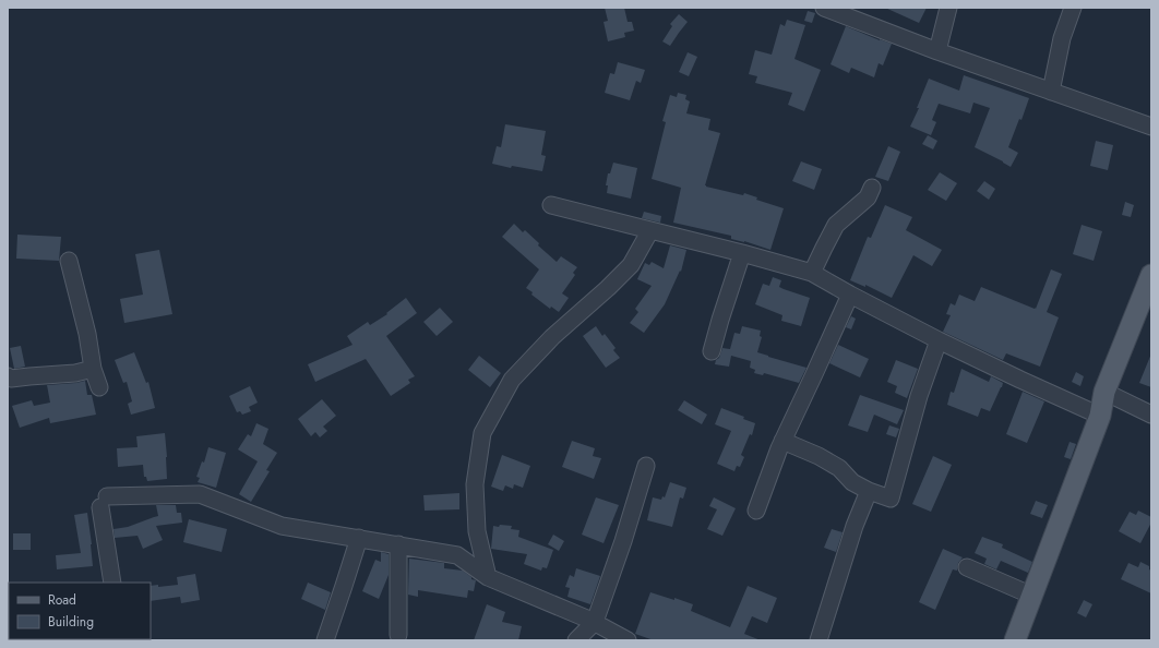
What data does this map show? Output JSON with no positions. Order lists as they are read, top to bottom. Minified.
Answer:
{"legend":["Road","Building"]}
